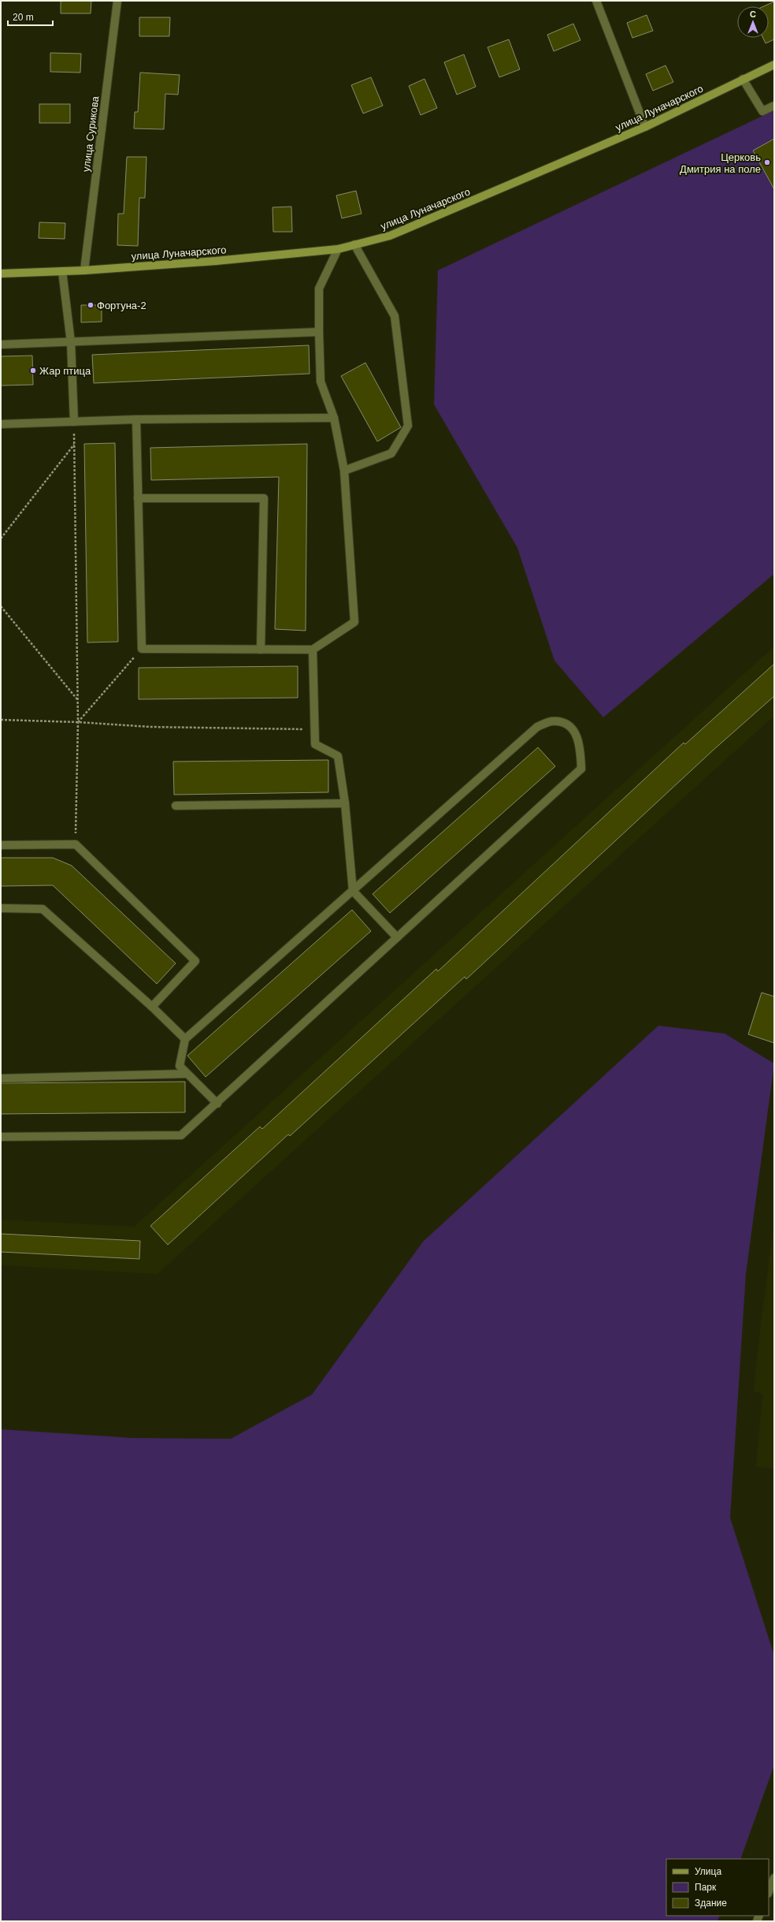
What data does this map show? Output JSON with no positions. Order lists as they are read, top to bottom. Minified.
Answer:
{"streets":{"street":["улица Луначарского","улица Сурикова"]},"crossings":[["улица Луначарского","улица Сурикова"]],"places":["Церковь Дмитрия на поле","Фортуна-2","Жар птица"],"legend":["Улица","Парк","Здание"],"scale_bar":"20 m","north":"top"}
